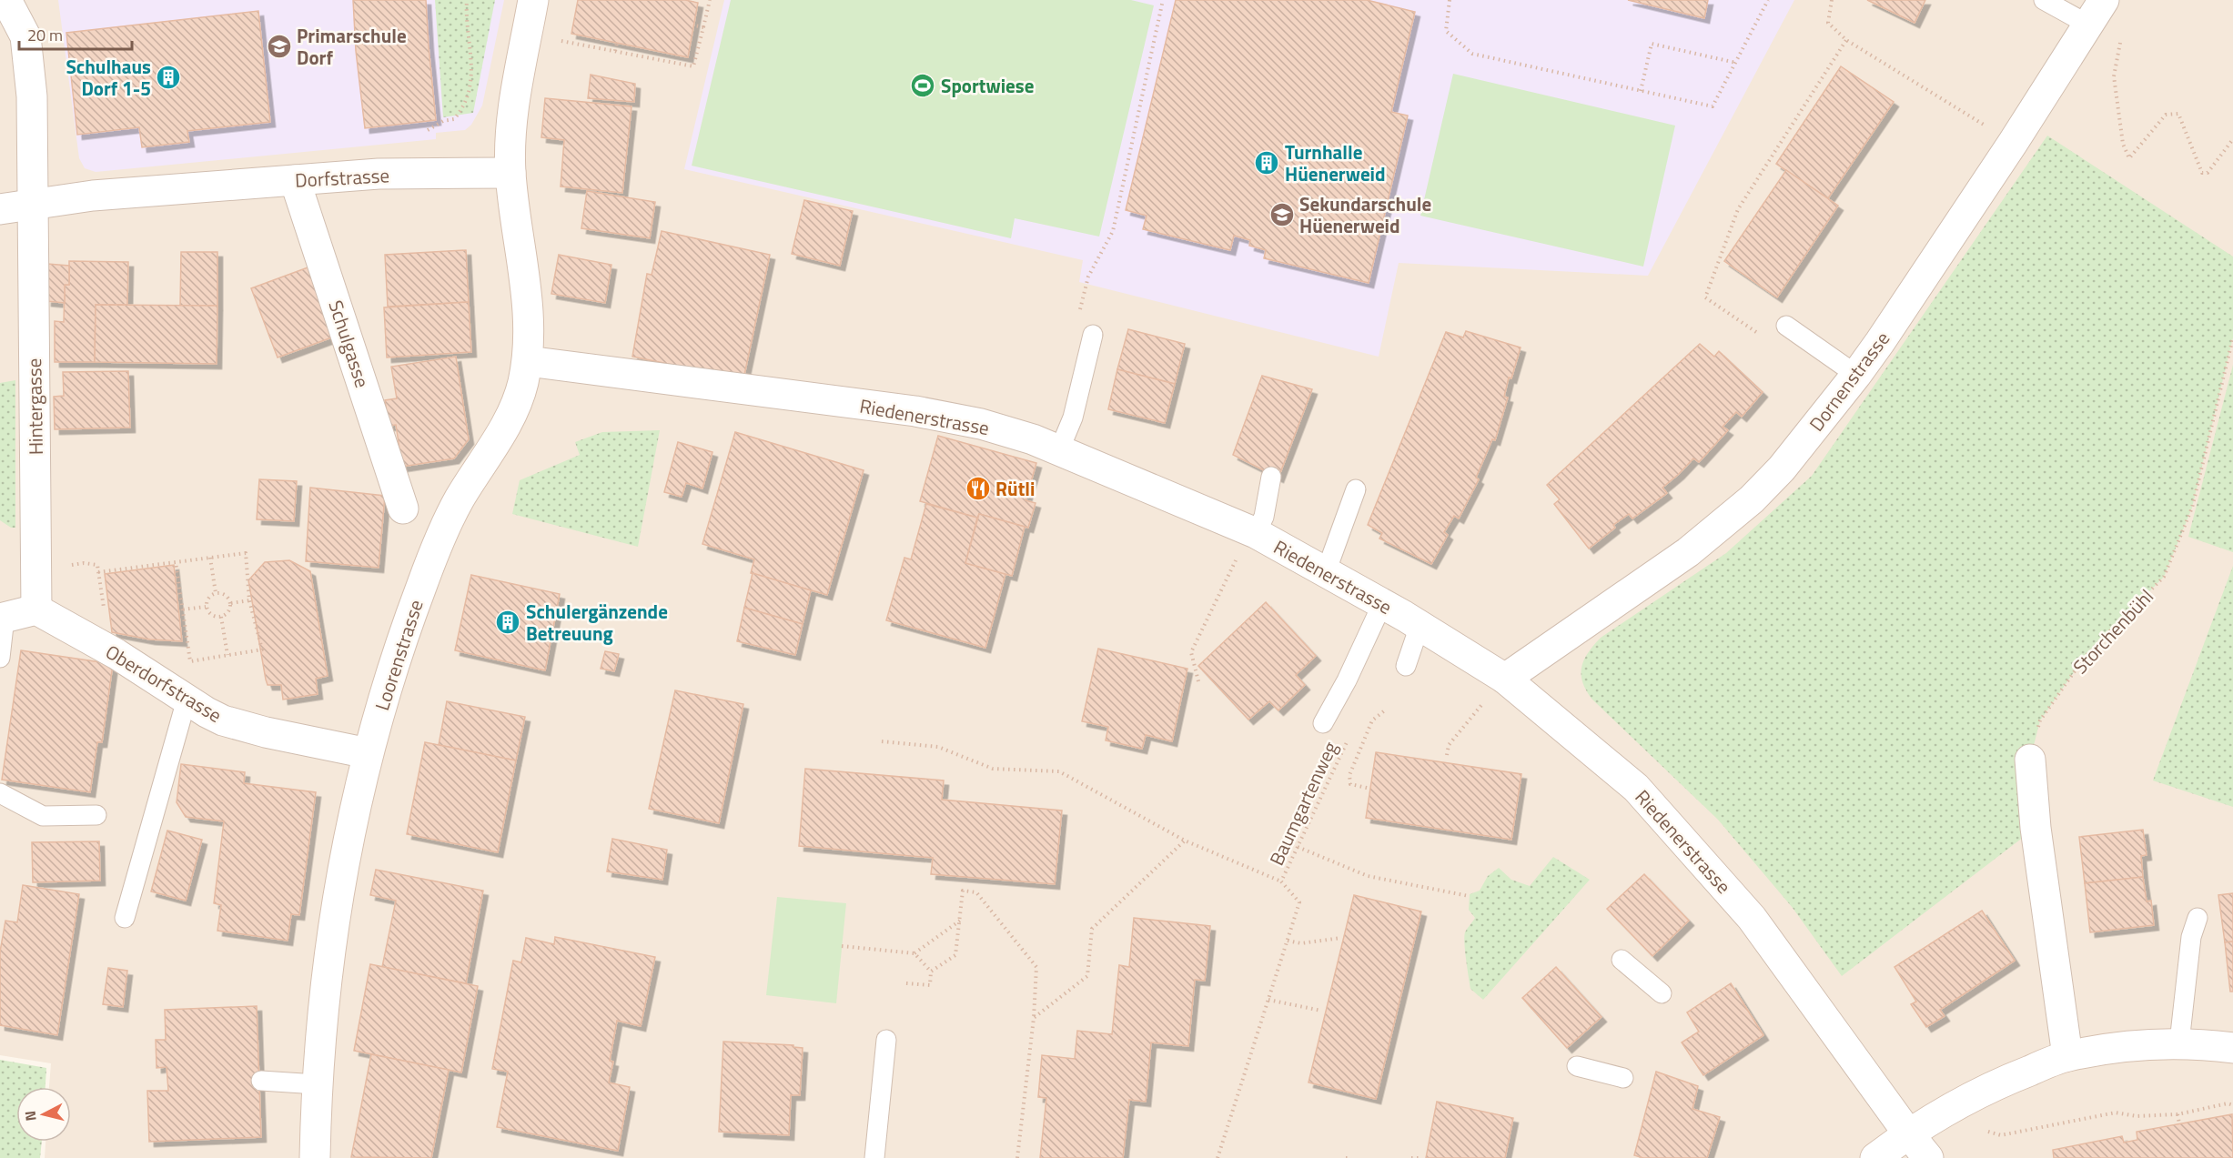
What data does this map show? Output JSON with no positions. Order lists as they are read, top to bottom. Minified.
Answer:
{"streets":{"street":["Dorfstrasse","Schulgasse","Dornenstrasse","Hintergasse","Riedenerstrasse","Loorenstrasse","Oberdorfstrasse"],"path":["Storchenbühl","Baumgartenweg"]},"crossings":[["Dorfstrasse","Schulgasse"],["Dorfstrasse","Hintergasse"],["Dorfstrasse","Loorenstrasse"],["Dornenstrasse","Riedenerstrasse"],["Hintergasse","Oberdorfstrasse"],["Riedenerstrasse","Loorenstrasse"],["Loorenstrasse","Oberdorfstrasse"]],"places":{"school or university":["Primarschule Dorf","Sekundarschule Hüenerweid"],"building":["Schulhaus Dorf 1-5","Turnhalle Hüenerweid","Schulergänzende Betreuung"],"sports":["Sportwiese"],"restaurant":["Rütli"]},"scale_bar":"20 m","north":"left"}
